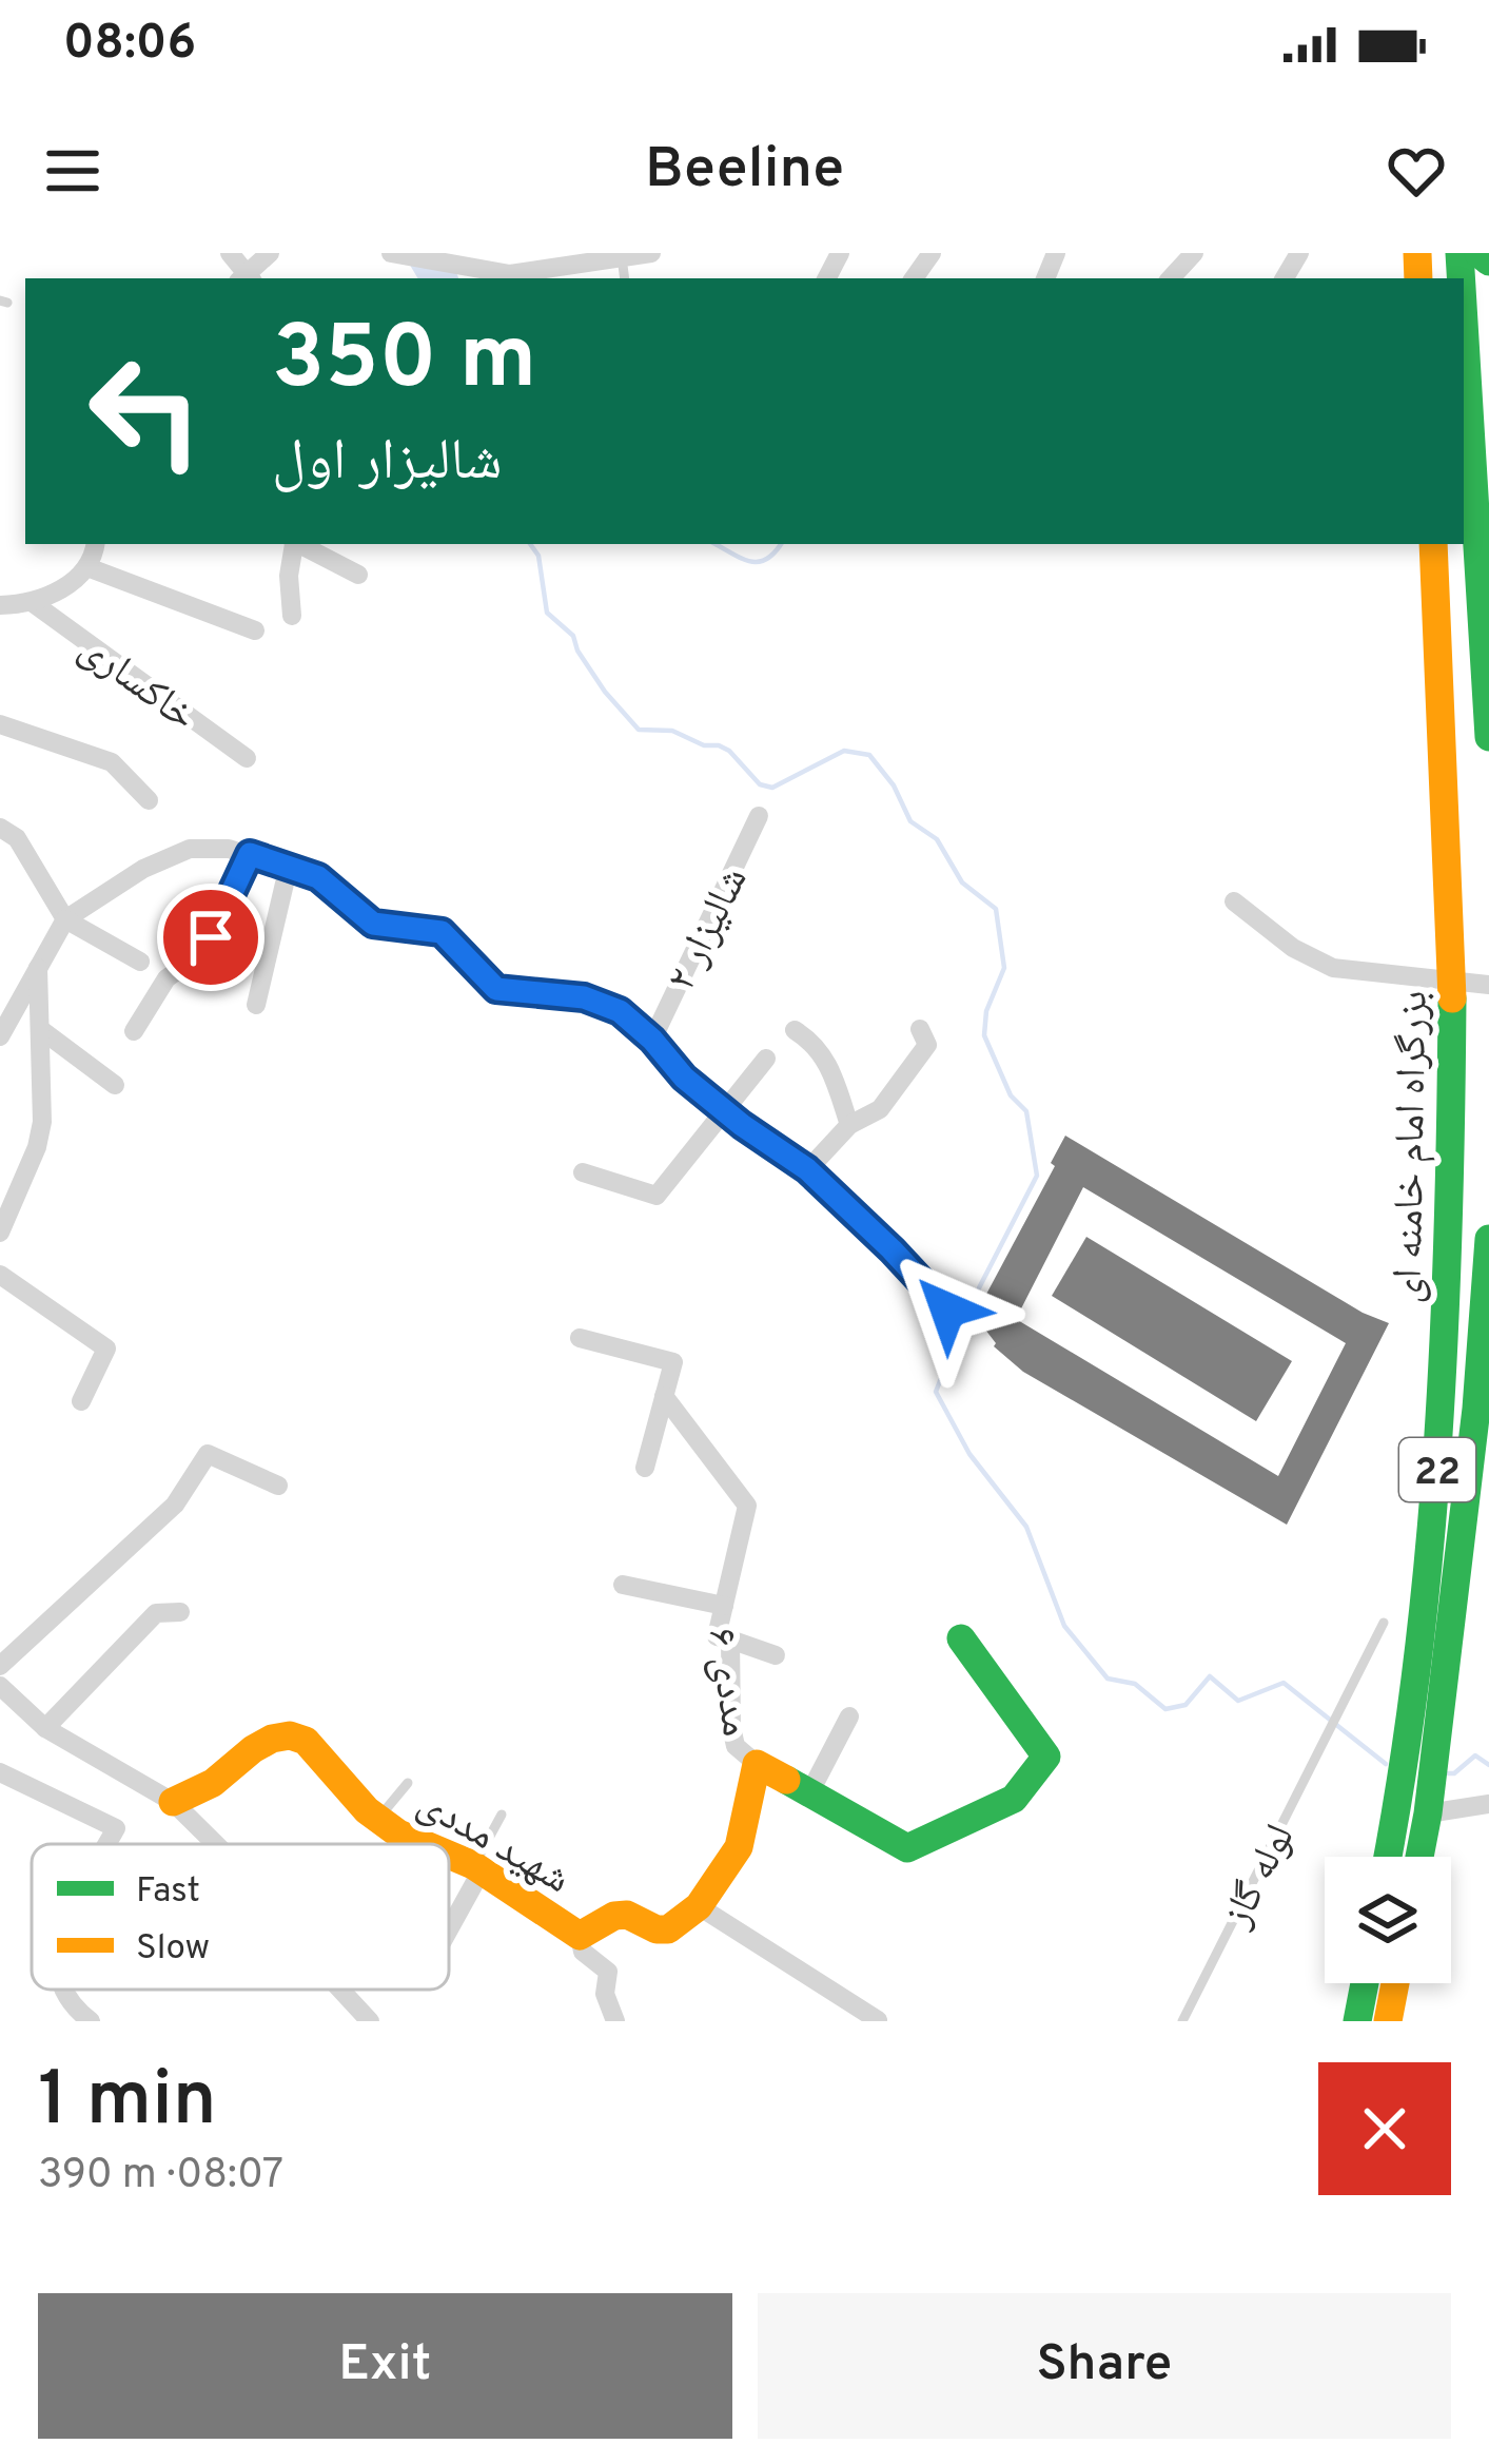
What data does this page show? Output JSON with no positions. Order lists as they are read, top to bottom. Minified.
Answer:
{"streets":{"main road":["بزرگراه امام خامنه ای","22","شهید مددی"],"street":["خاکساری","شالیزار ۲","مددی ۶"],"lane":["لوله گاز"]},"legend":["Fast","Slow"],"page":{"status":"08:06","header":"Beeline","turn":["350 m","شالیزار اول"],"heading":["1 min","390 m · 08:07"],"buttons":["Exit","Share"]}}
